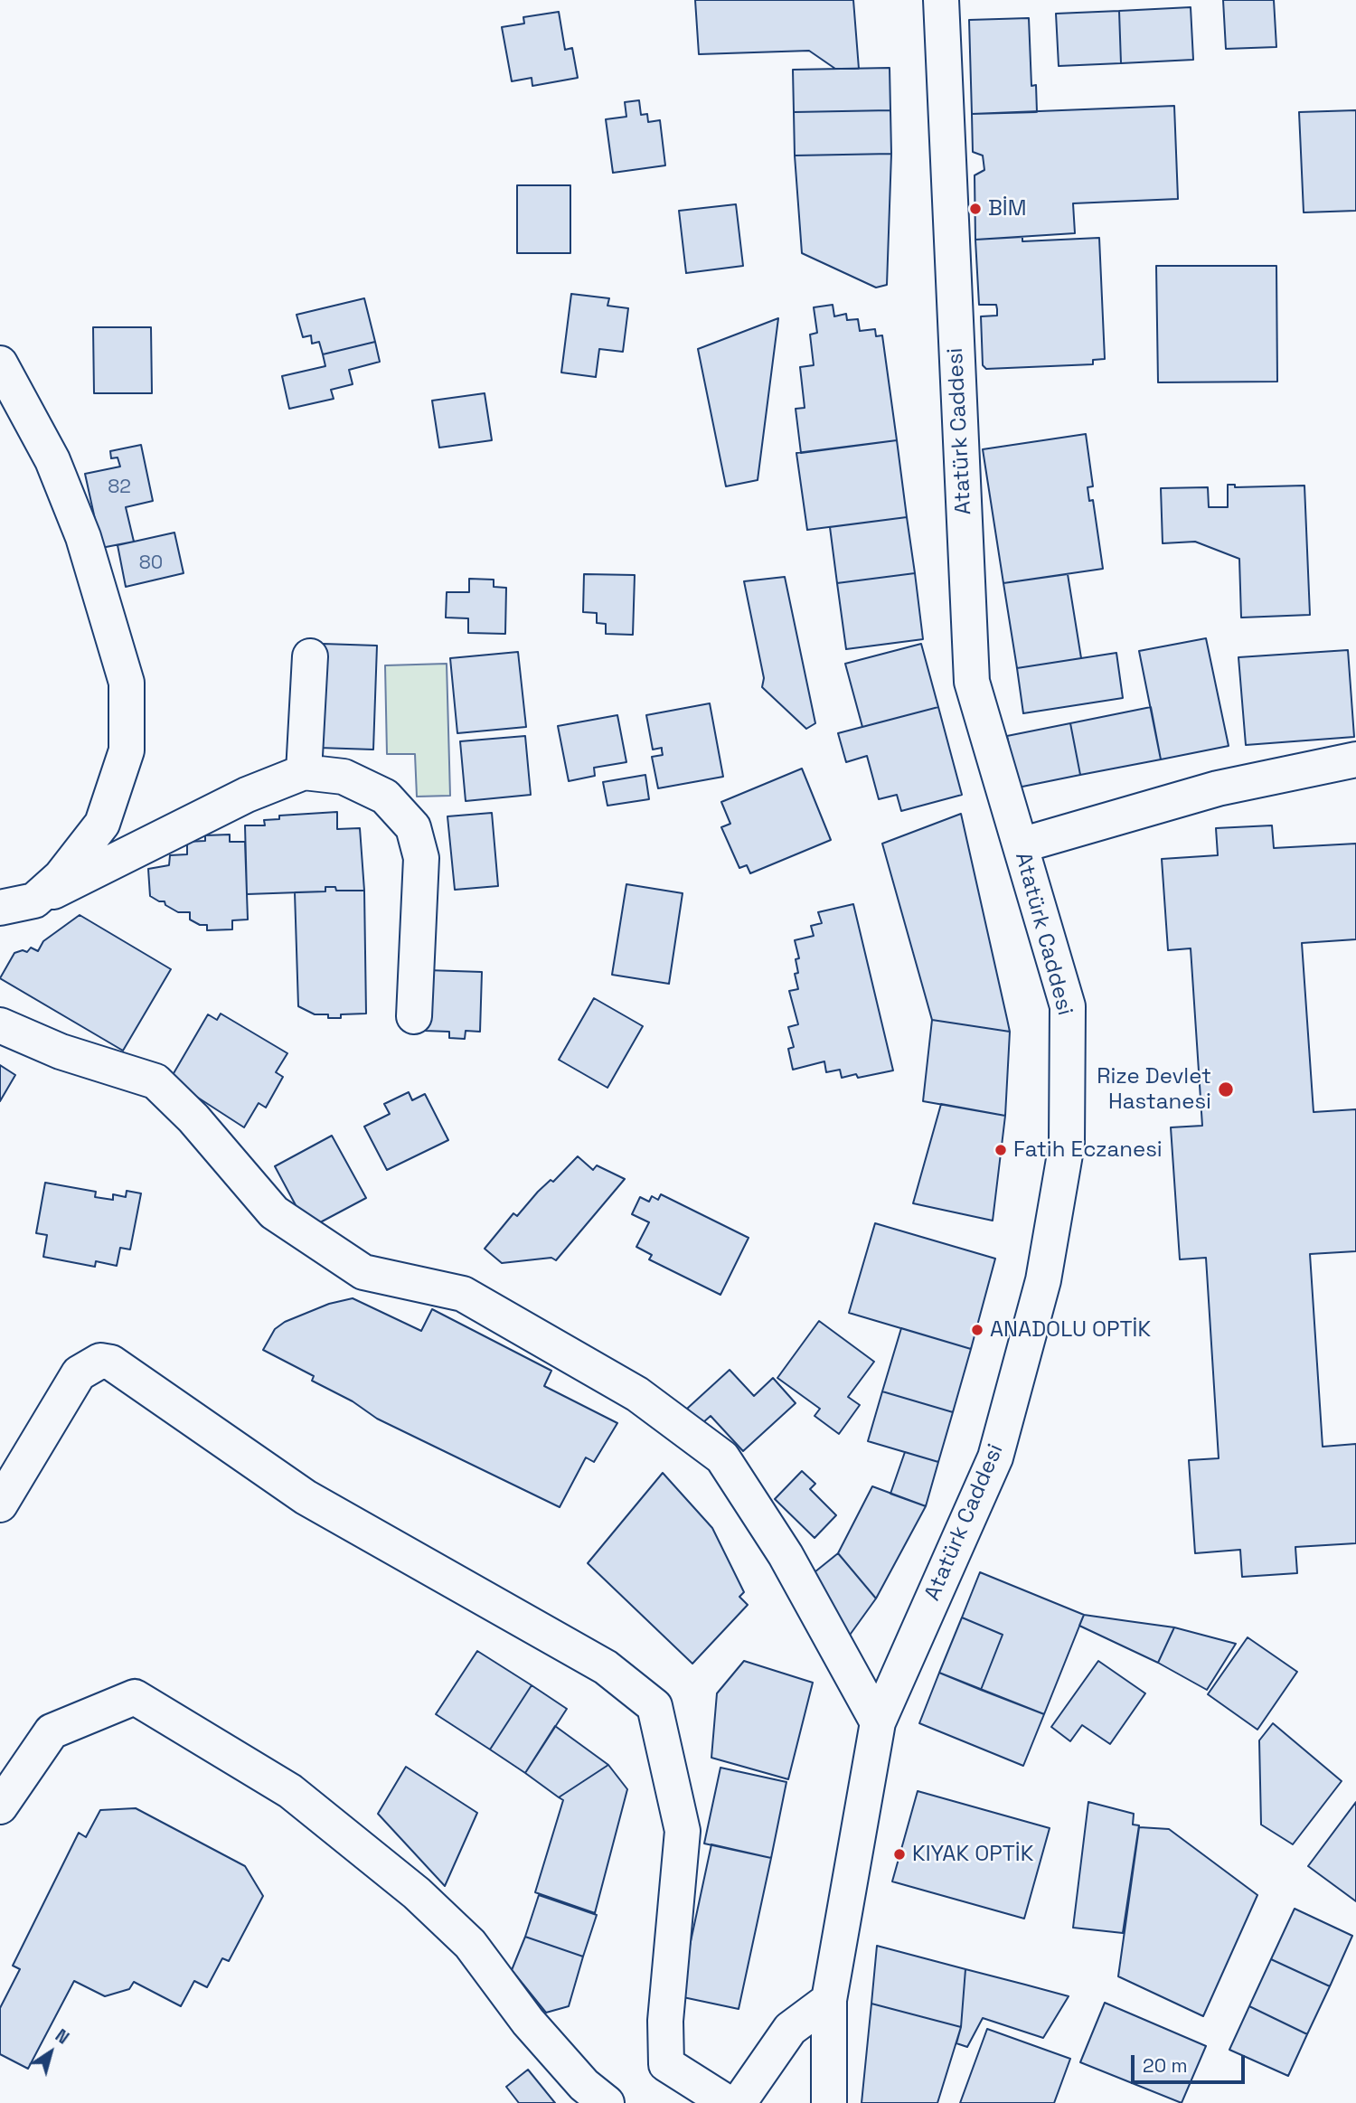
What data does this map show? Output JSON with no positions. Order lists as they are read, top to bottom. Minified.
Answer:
{"streets":{"street":["Atatürk Caddesi"]},"places":["BİM","Rize Devlet Hastanesi","Fatih Eczanesi","ANADOLU OPTİK","KIYAK OPTİK"],"house_numbers":["82","80"],"scale_bar":"20 m","north":"top right"}
